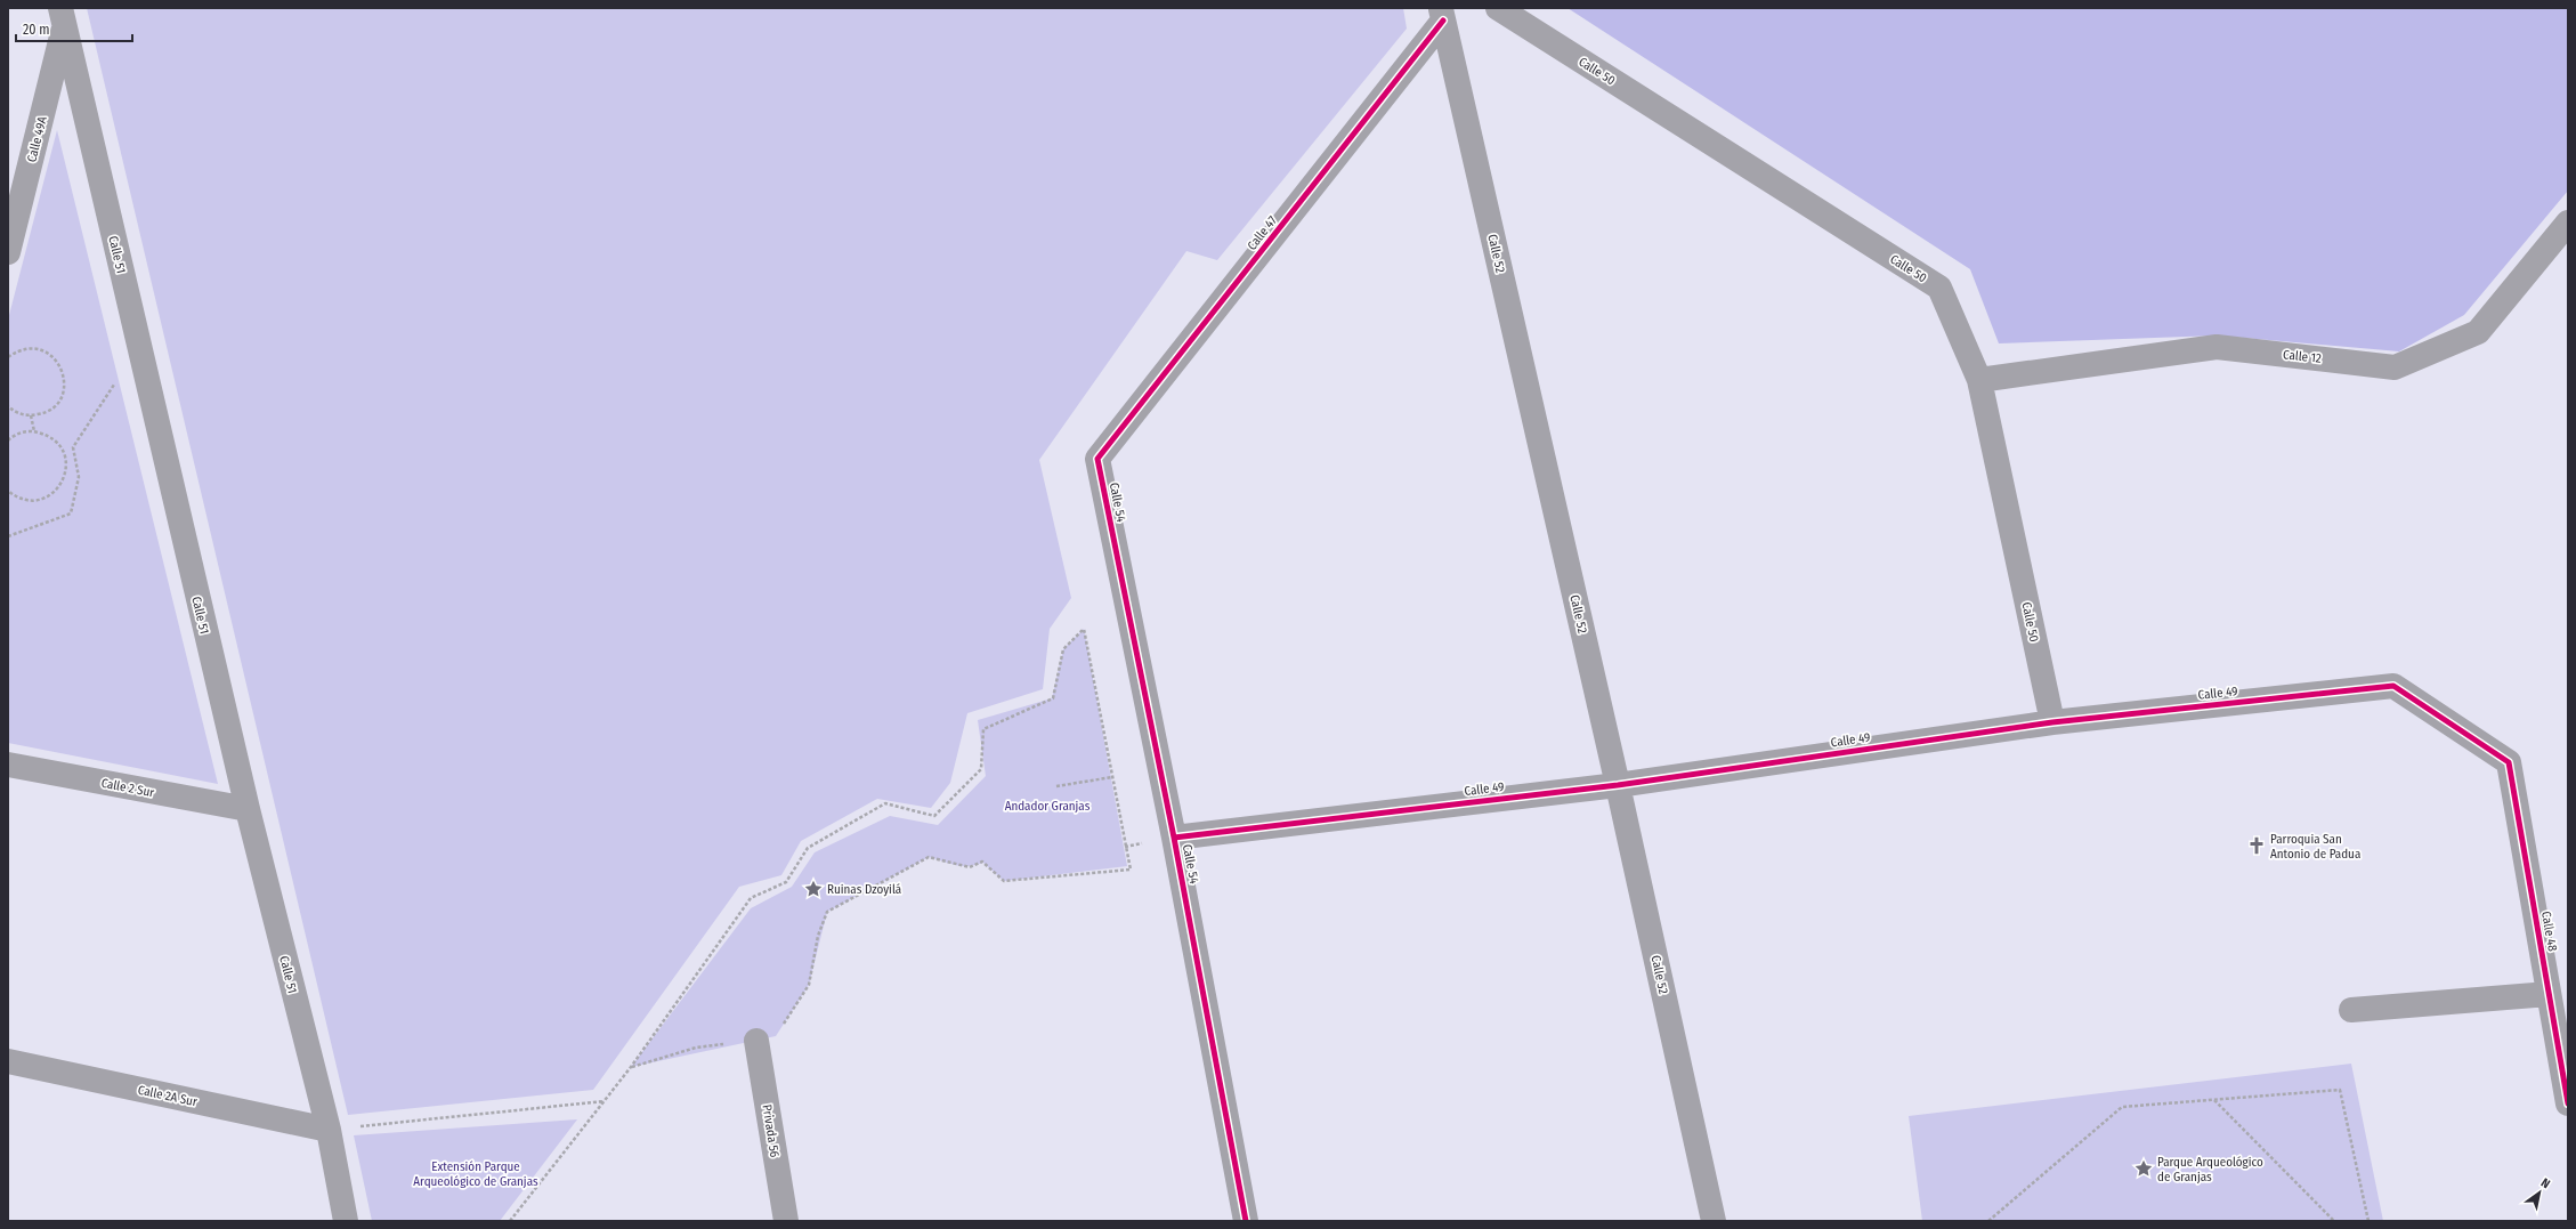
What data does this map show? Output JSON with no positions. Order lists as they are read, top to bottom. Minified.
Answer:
{"streets":{"street":["Calle 50","Calle 49A","Calle 47","Calle 52","Calle 51","Calle 12","Calle 54","Calle 49","Calle 2 Sur","Calle 48","Calle 2A Sur","Privada 56"]},"crossings":[["Calle 50","Calle 12"],["Calle 50","Calle 49"],["Calle 49A","Calle 51"],["Calle 47","Calle 52"],["Calle 47","Calle 54"],["Calle 52","Calle 49"],["Calle 51","Calle 2 Sur"],["Calle 51","Calle 2A Sur"],["Calle 54","Calle 49"],["Calle 49","Calle 48"]],"parks":["Andador Granjas","Extensión Parque Arqueológico de Granjas"],"places":{"church":["Parroquia San Antonio de Padua"],"place":["Ruinas Dzoyilá","Parque Arqueológico de Granjas"]},"scale_bar":"20 m","north":"top right"}
